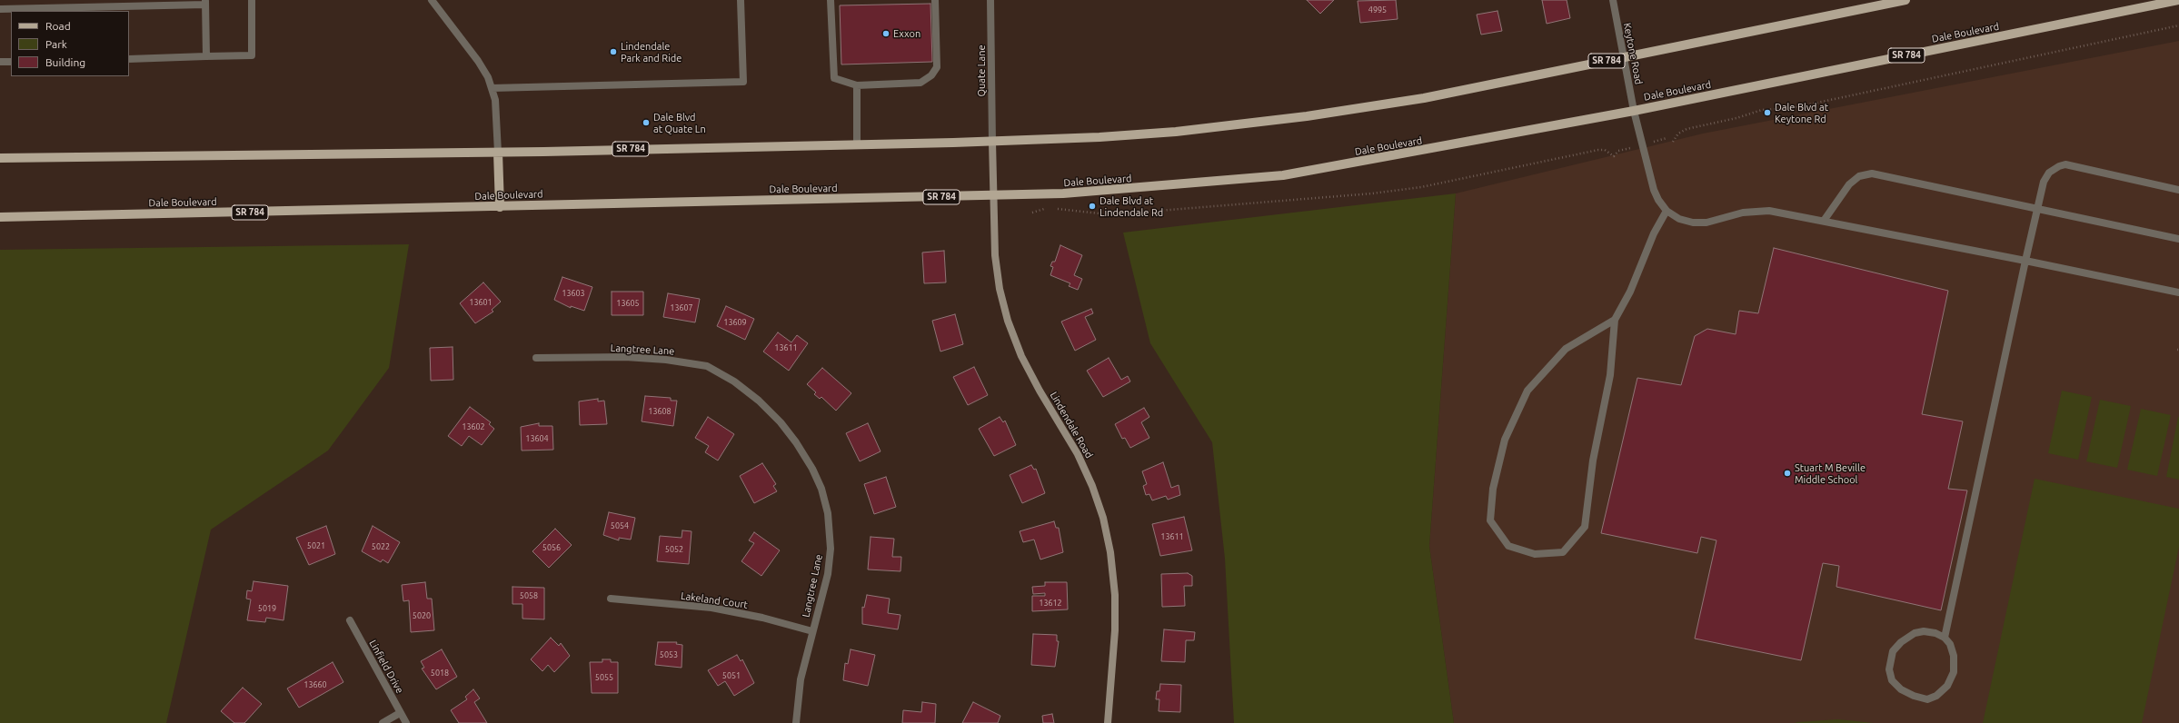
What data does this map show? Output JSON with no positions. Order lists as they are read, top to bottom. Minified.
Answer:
{"streets":{"main road":["Dale Boulevard","SR 784"],"street":["Keytone Road","Quate Lane","Langtree Lane","Lindendale Road","Lakeland Court","Linfield Drive"]},"crossings":[["Dale Boulevard","Keytone Road"],["Dale Boulevard","Lindendale Road"],["Keytone Road","SR 784"],["SR 784","Quate Lane"],["SR 784","Lindendale Road"],["Quate Lane","Lindendale Road"],["Langtree Lane","Lakeland Court"]],"places":["Exxon","Lindendale Park and Ride","Dale Blvd at Keytone Rd","Dale Blvd at Quate Ln","Dale Blvd at Lindendale Rd","Stuart M Beville Middle School"],"house_numbers":["4995","13603","13601","13605","13607","13609","13611","13608","13602","13604","5054","13611","5021","5022","5056","5052","5058","13612","5019","5020","5053","5018","5051","5055","13660"],"legend":["Road","Park","Building"]}
